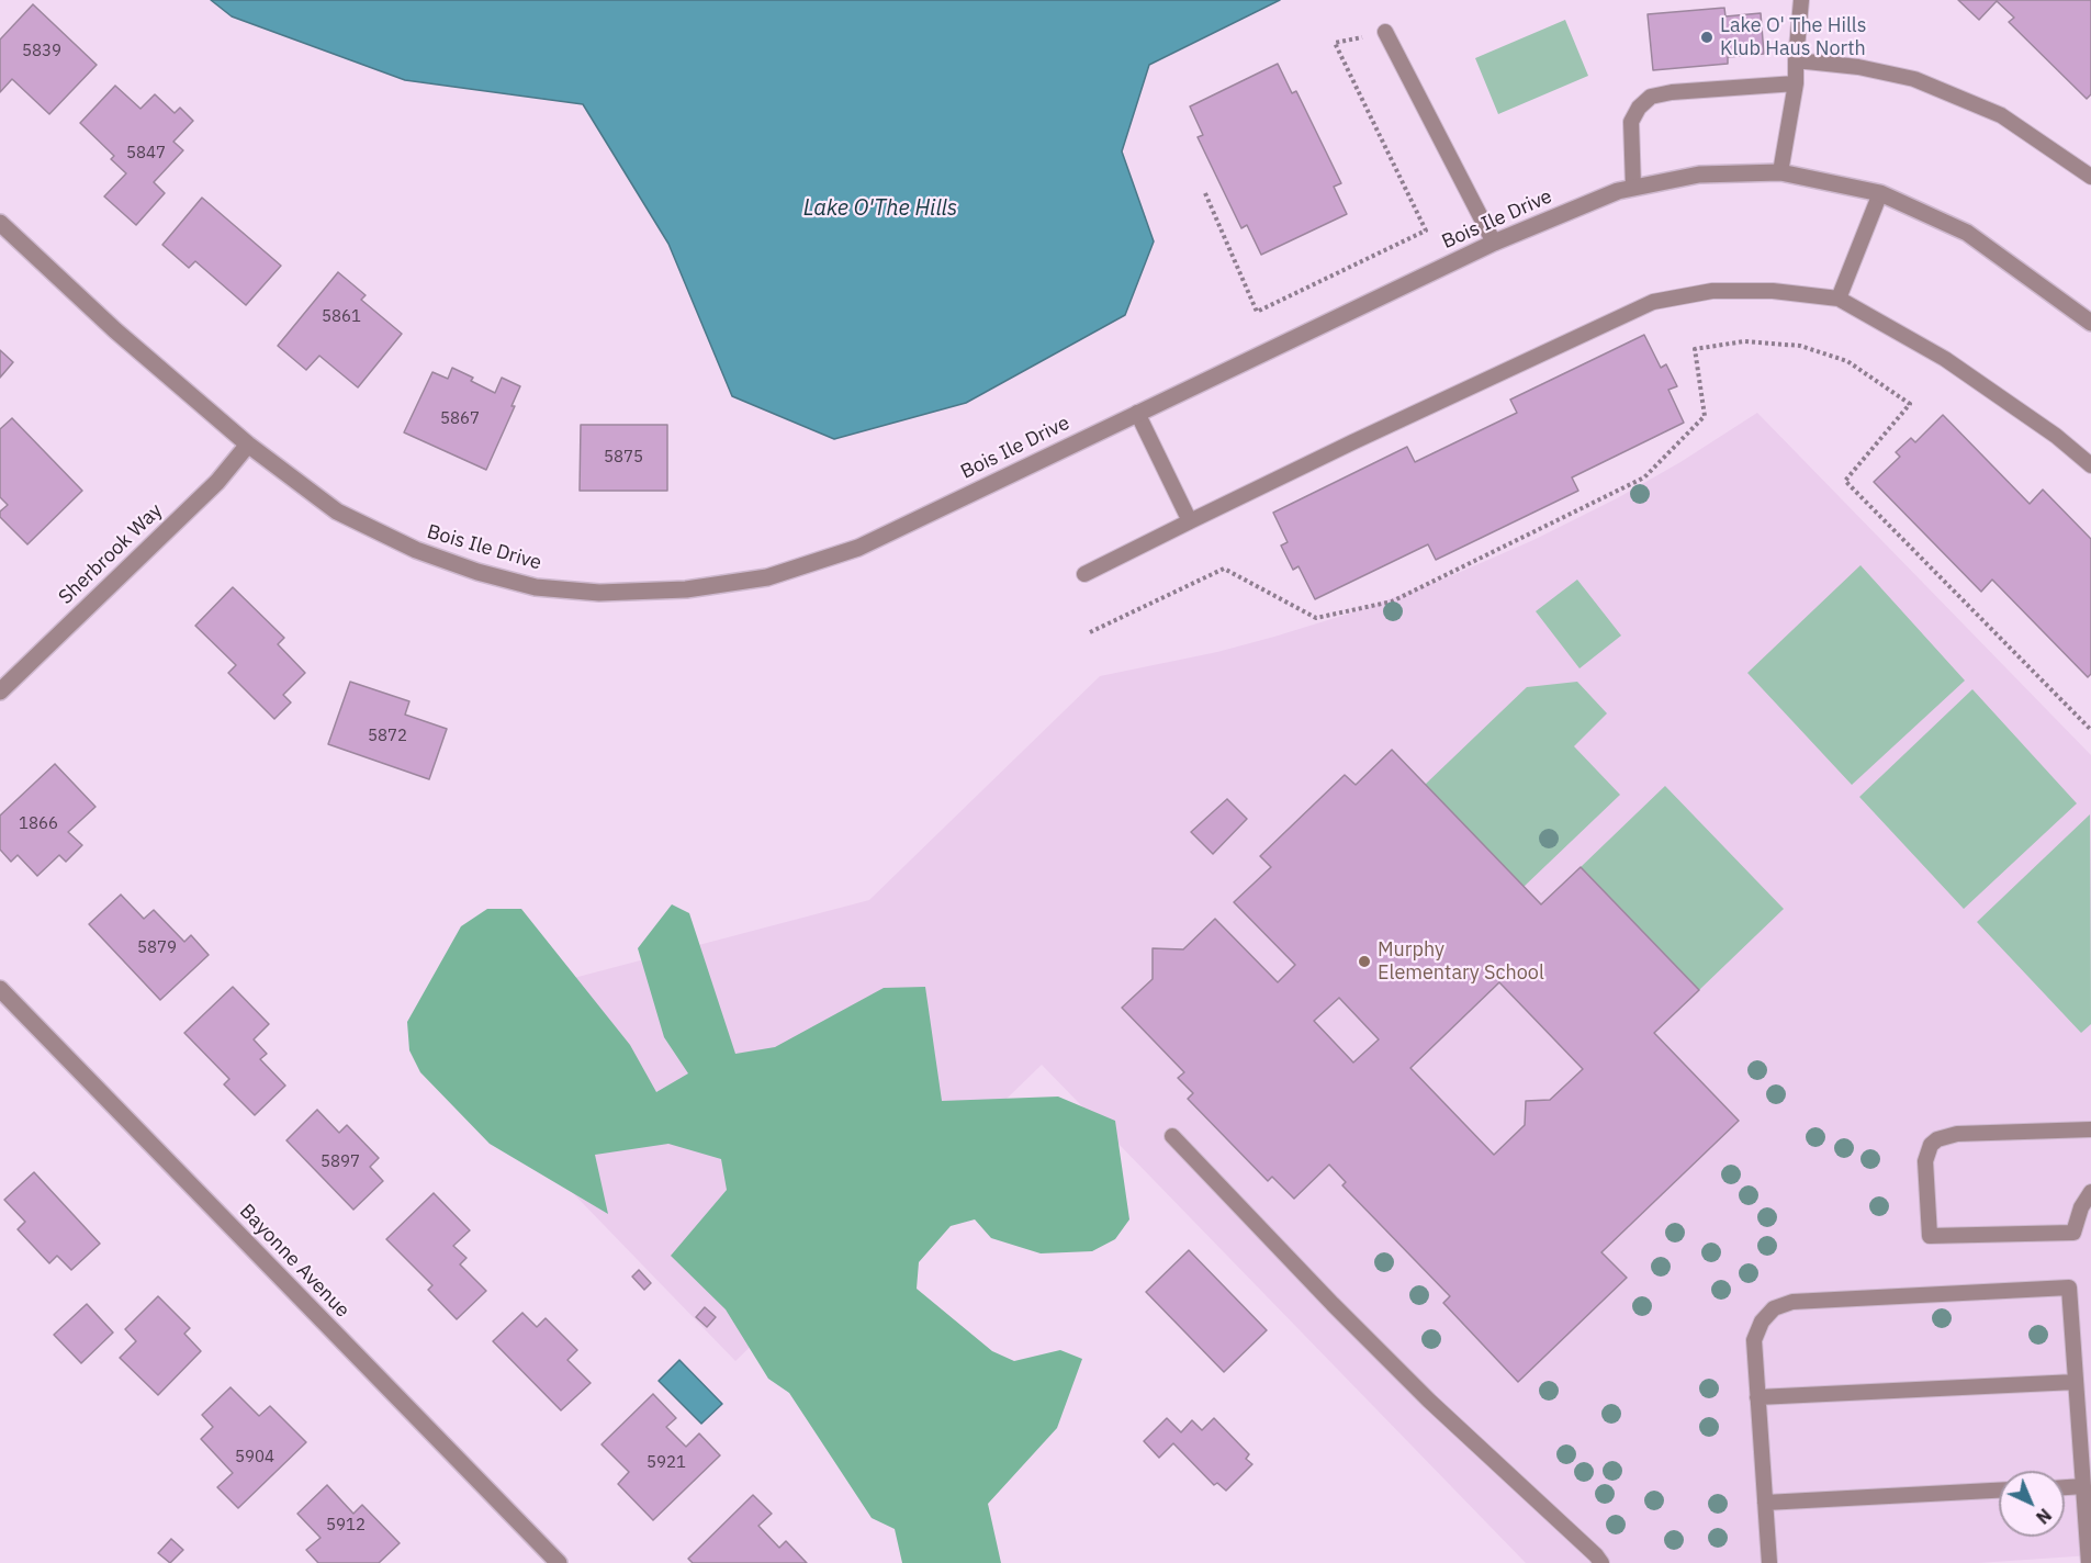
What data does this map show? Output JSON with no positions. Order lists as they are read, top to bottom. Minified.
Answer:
{"streets":{"street":["Bois Ile Drive","Sherbrook Way","Bayonne Avenue"]},"crossings":[["Bois Ile Drive","Sherbrook Way"]],"water":["Lake O'The Hills"],"places":["Lake O' The Hills Klub Haus North","Murphy Elementary School"],"house_numbers":["5839","5847","5861","5867","5875","5872","1866","5879","5897","5904","5921","5912"],"north":"bottom right"}
